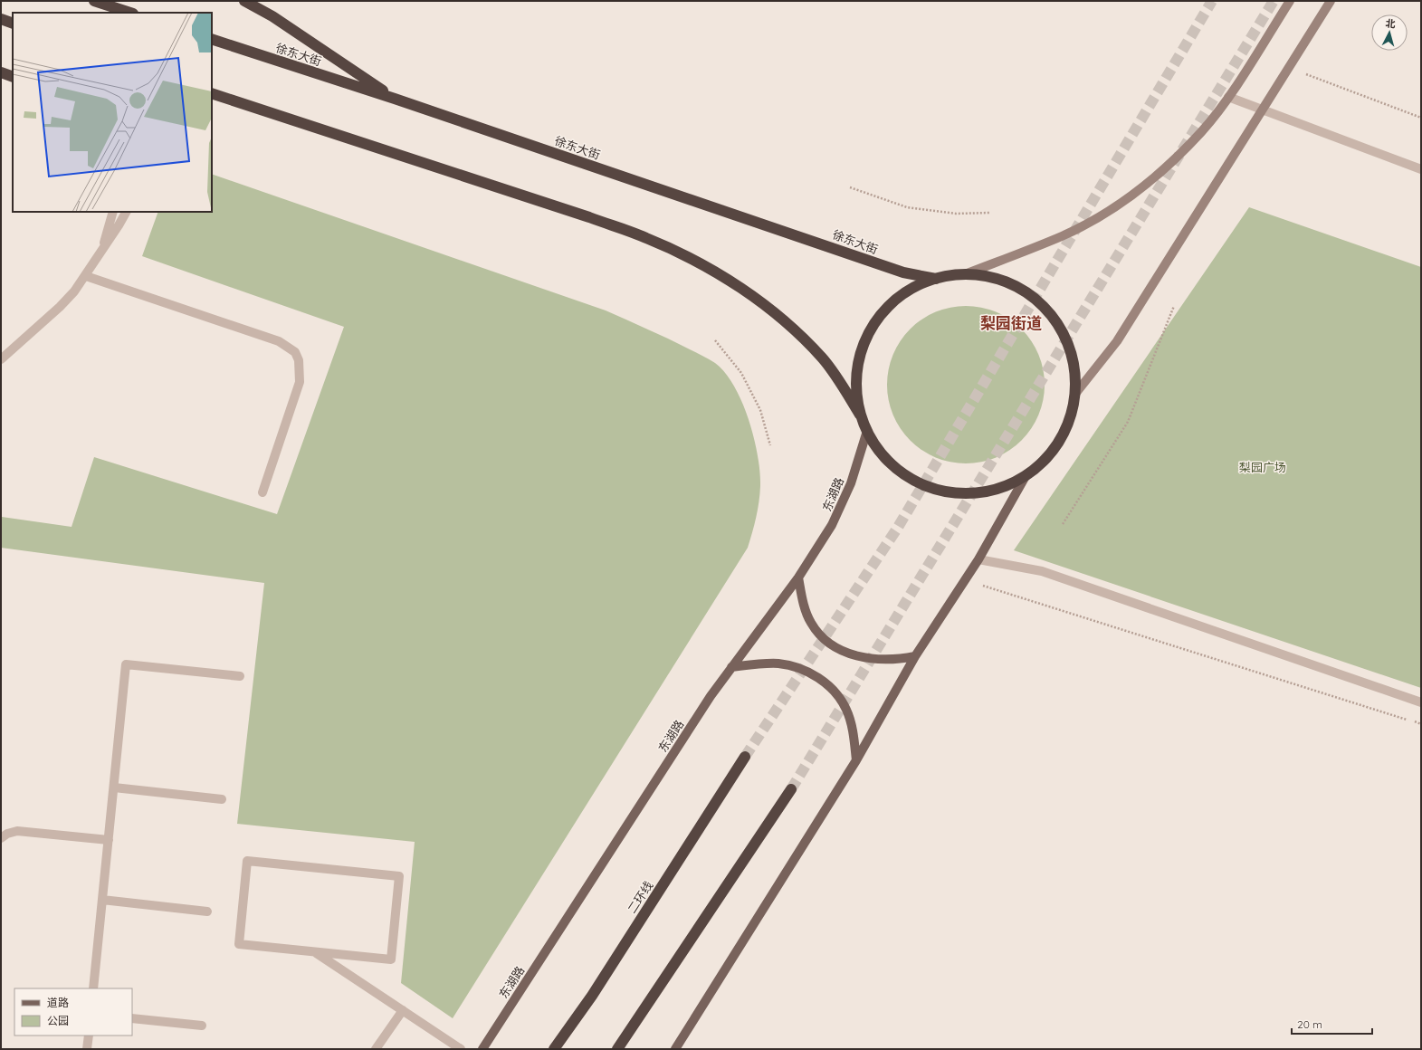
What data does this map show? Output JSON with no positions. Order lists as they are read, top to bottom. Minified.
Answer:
{"streets":{"highway":["徐东大街","二环线"],"main road":["东湖路"]},"districts":["梨园街道"],"parks":["梨园广场"],"legend":["道路","公园"],"scale_bar":"20 m","north":"top"}
